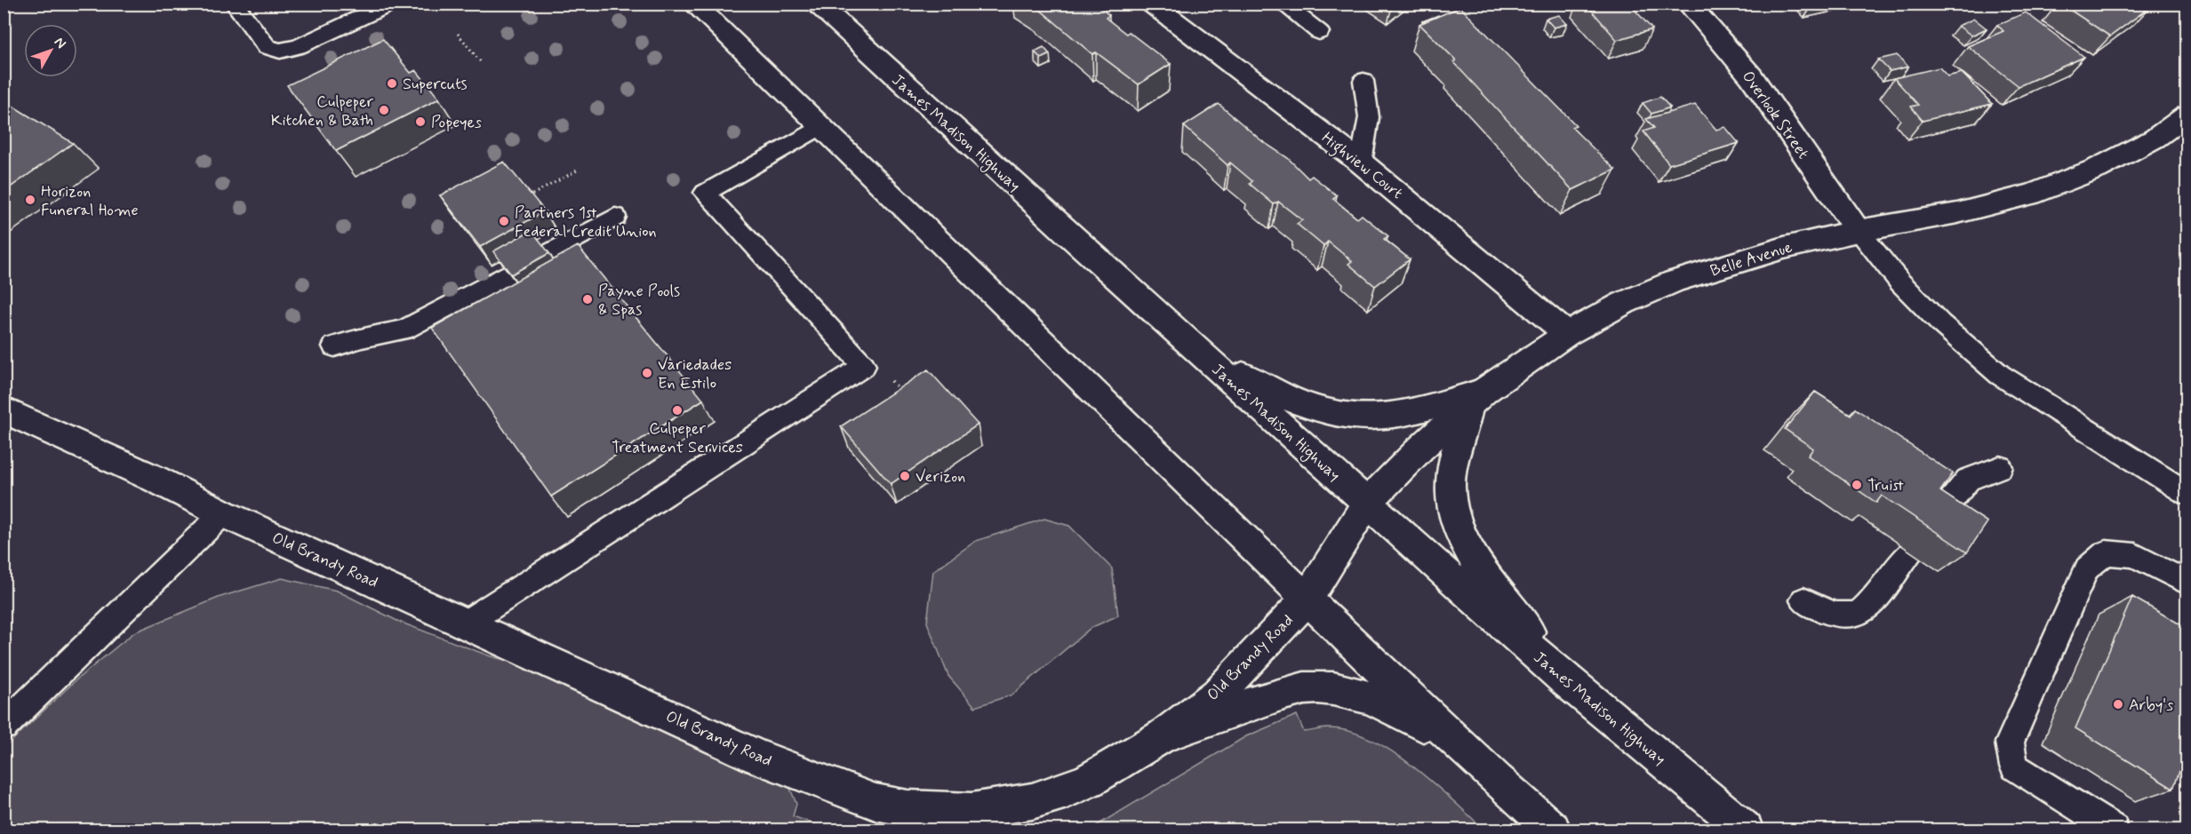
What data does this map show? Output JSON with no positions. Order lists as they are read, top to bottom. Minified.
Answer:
{"streets":{"street":["Overlook Street","James Madison Highway","Highview Court","Belle Avenue","Old Brandy Road"]},"crossings":[["Overlook Street","Belle Avenue"],["James Madison Highway","Belle Avenue"],["James Madison Highway","Old Brandy Road"],["Highview Court","Belle Avenue"],["Belle Avenue","Old Brandy Road"]],"places":["Supercuts","Culpeper Kitchen & Bath","Popeyes","Horizon Funeral Home","Partners 1st Federal Credit Union","Payne Pools & Spas","Variedades En Estilo","Culpeper Treatment Services","Verizon","Truist","Arby's"],"north":"top right"}
